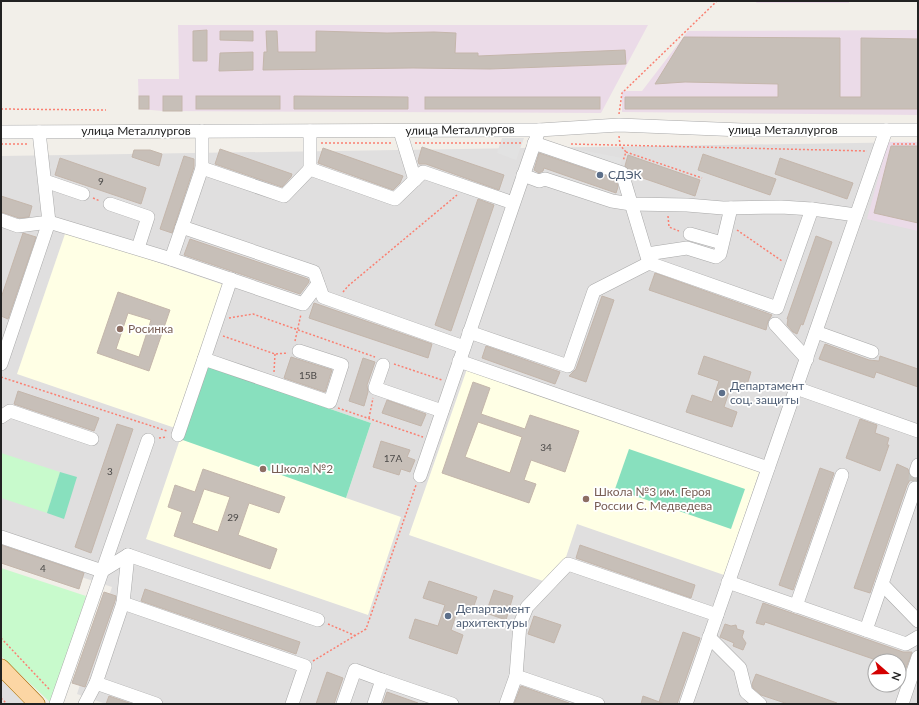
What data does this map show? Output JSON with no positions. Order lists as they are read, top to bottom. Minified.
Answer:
{"streets":{"street":["улица Металлургов"]},"places":["СДЭК","Росинка","Департамент соц. защиты","Школа №2","Школа №3 им. Героя России С. Медведева","Департамент архитектуры"],"house_numbers":["9","15В","34","17А","3","29","4"],"north":"right"}
